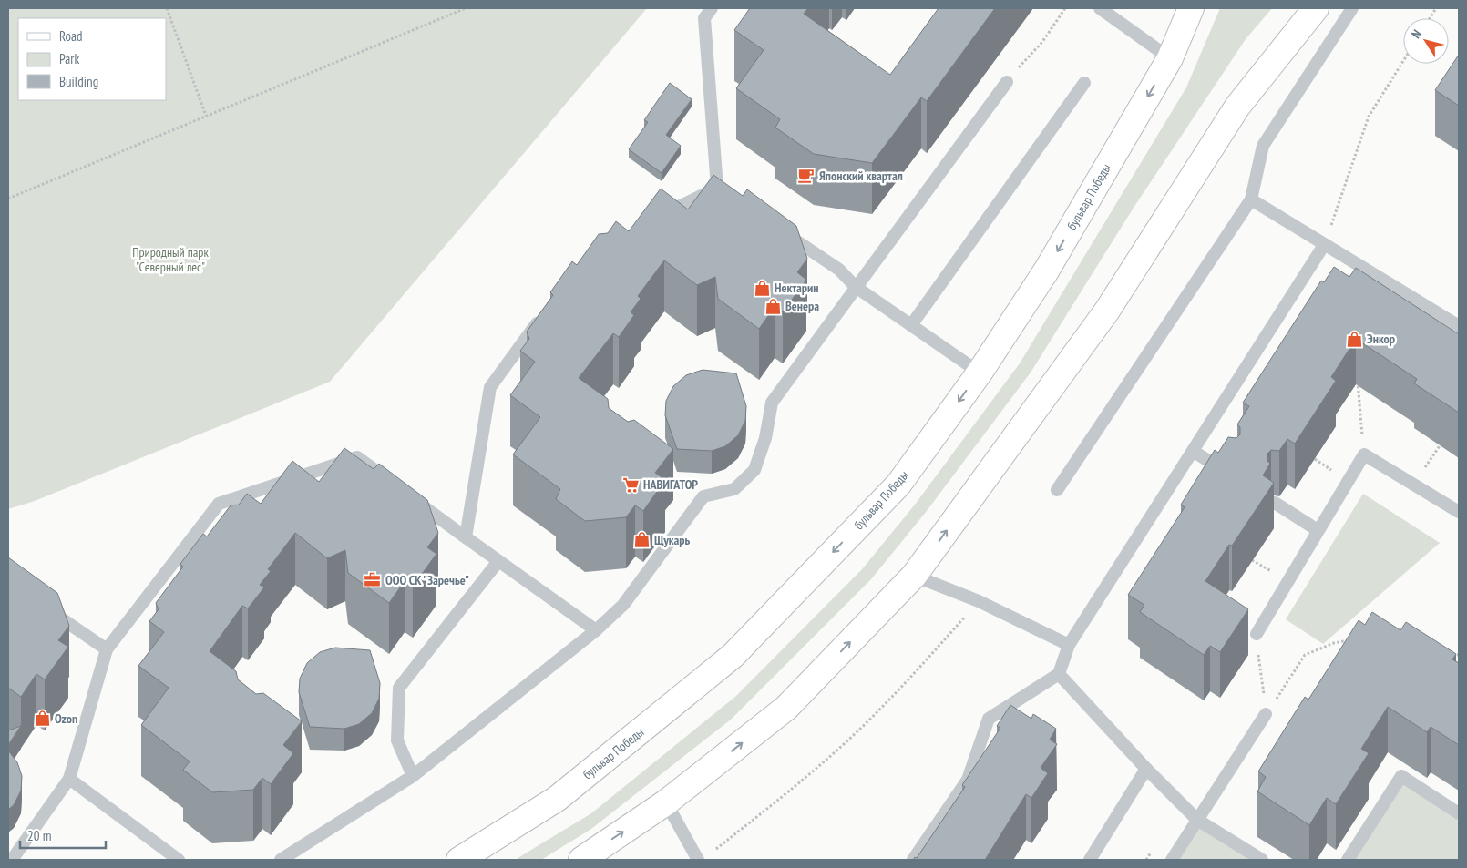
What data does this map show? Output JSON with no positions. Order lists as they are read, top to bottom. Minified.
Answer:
{"streets":{"main road":["бульвар Победы"]},"parks":["Природный парк \"Северный лес\""],"places":{"cafe":["Японский квартал"],"shop":["Нектарин","Венера","Энкор","Щукарь","Ozon"],"supermarket":["НАВИГАТОР"],"office":["ООО СК \"Заречье\""]},"legend":["Road","Park","Building"],"scale_bar":"20 m","north":"top left"}
